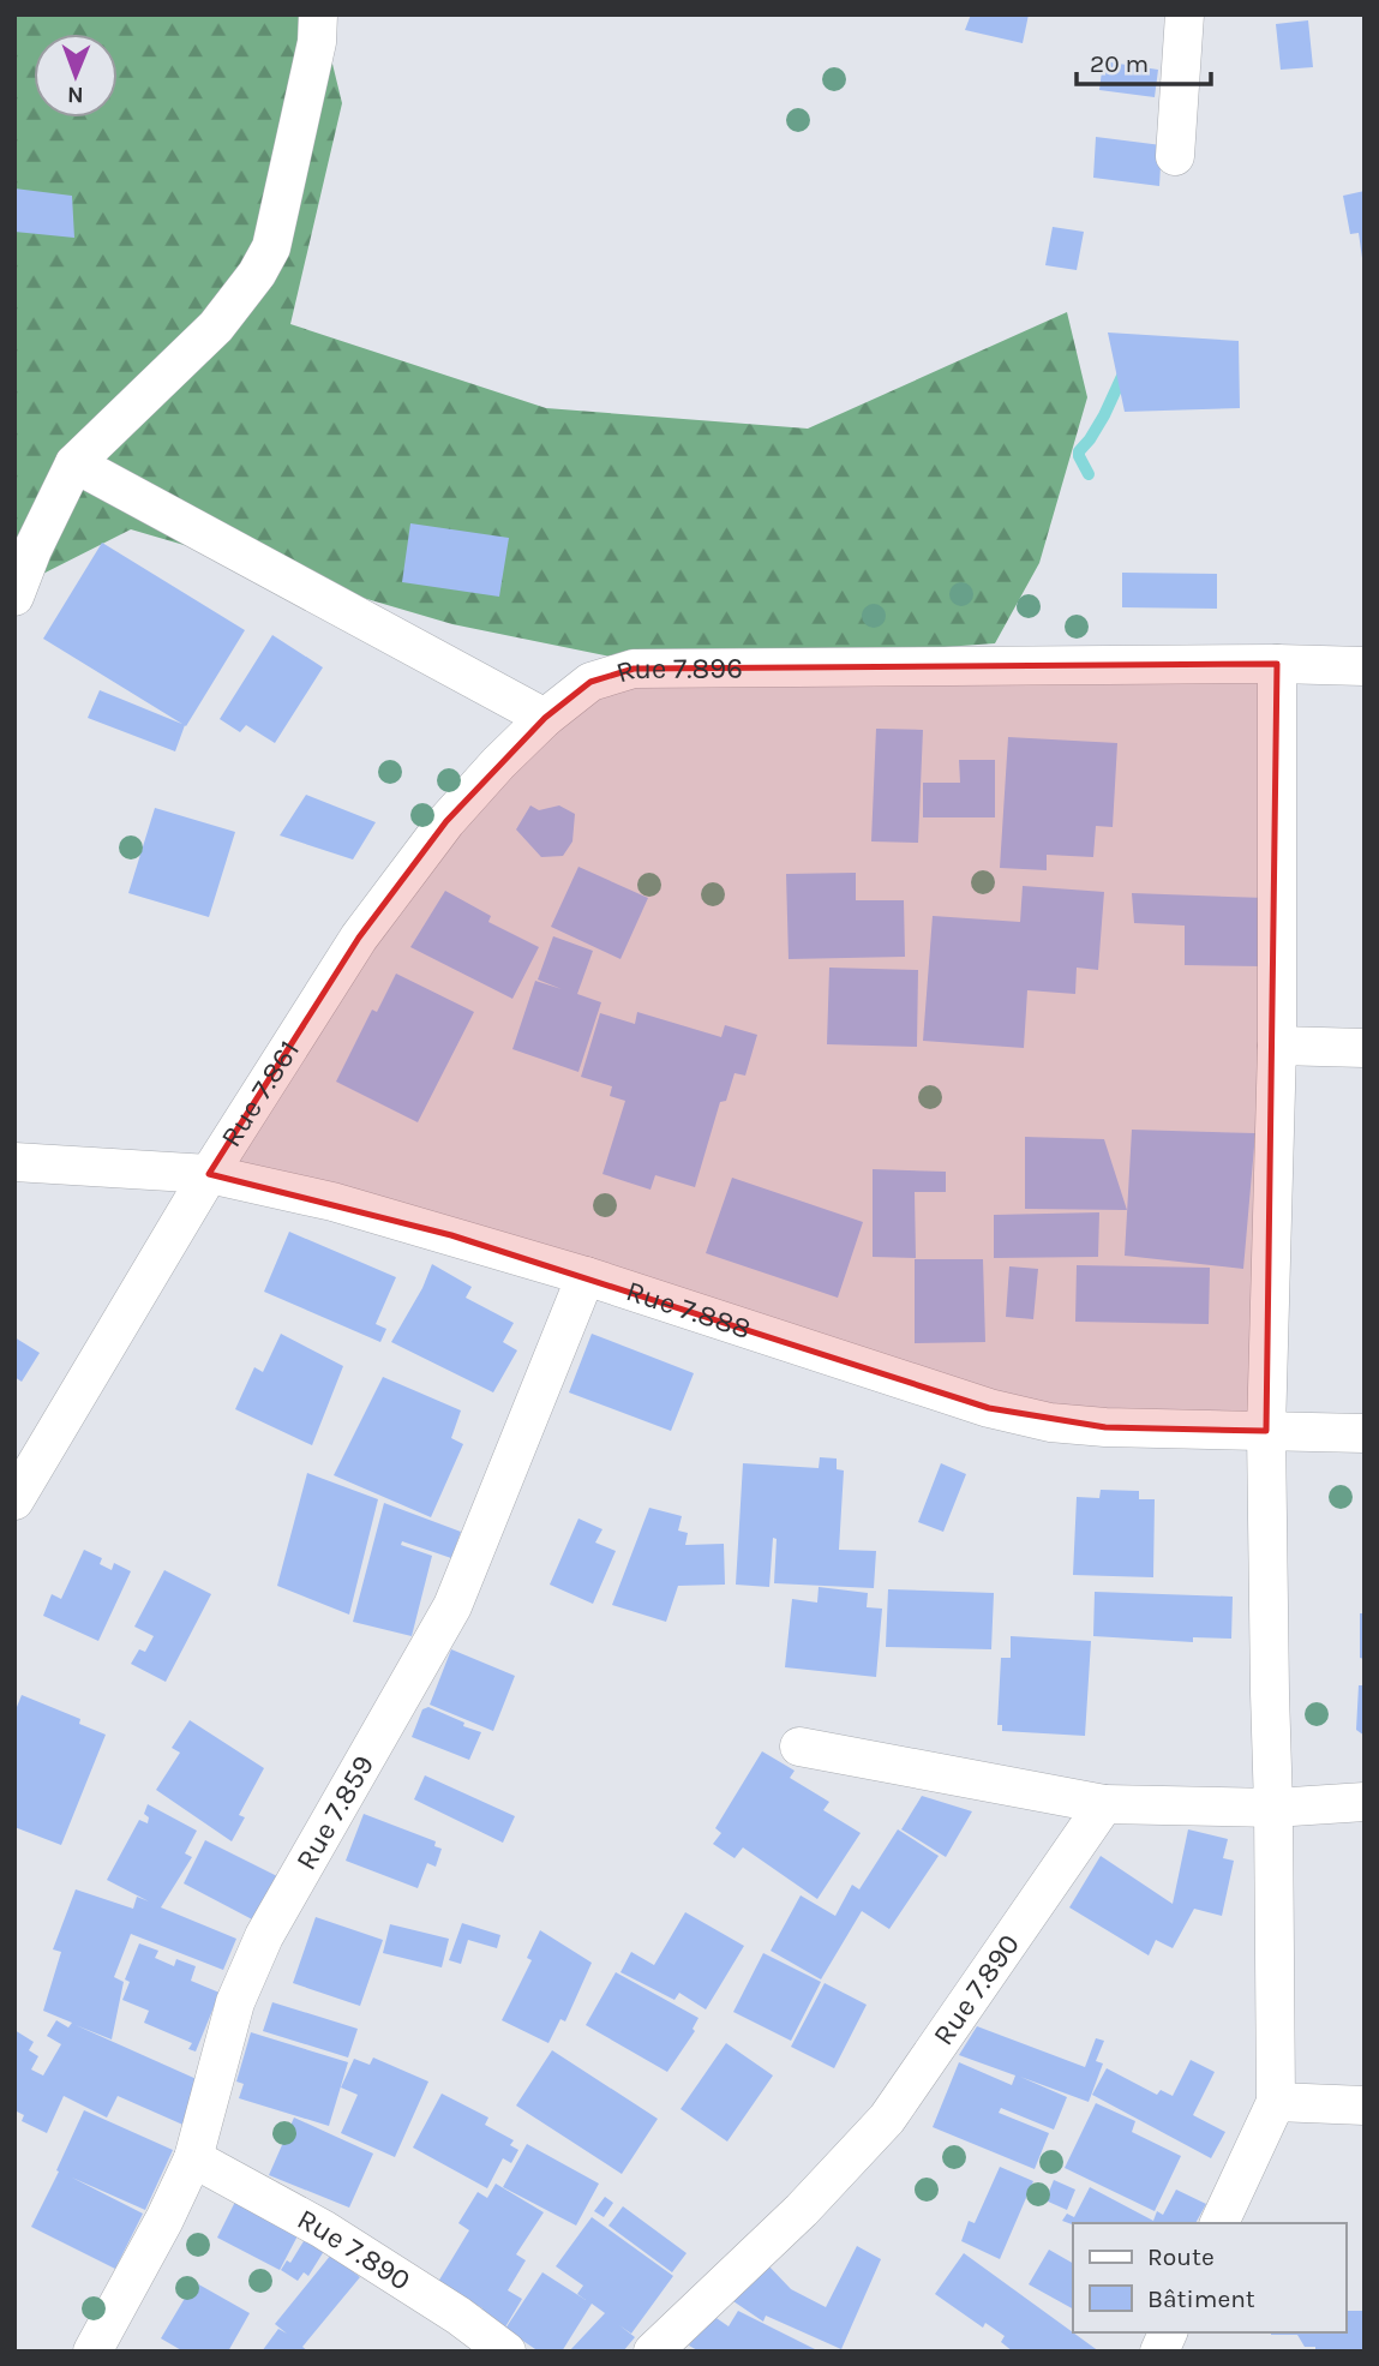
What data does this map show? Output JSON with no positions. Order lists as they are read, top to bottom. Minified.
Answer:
{"streets":{"street":["Rue 7.896","Rue 7.861","Rue 7.888","Rue 7.859","Rue 7.890"]},"crossings":[["Rue 7.896","Rue 7.861"],["Rue 7.861","Rue 7.888"],["Rue 7.888","Rue 7.859"],["Rue 7.859","Rue 7.890"]],"legend":["Route","Bâtiment"],"scale_bar":"20 m","north":"bottom"}
